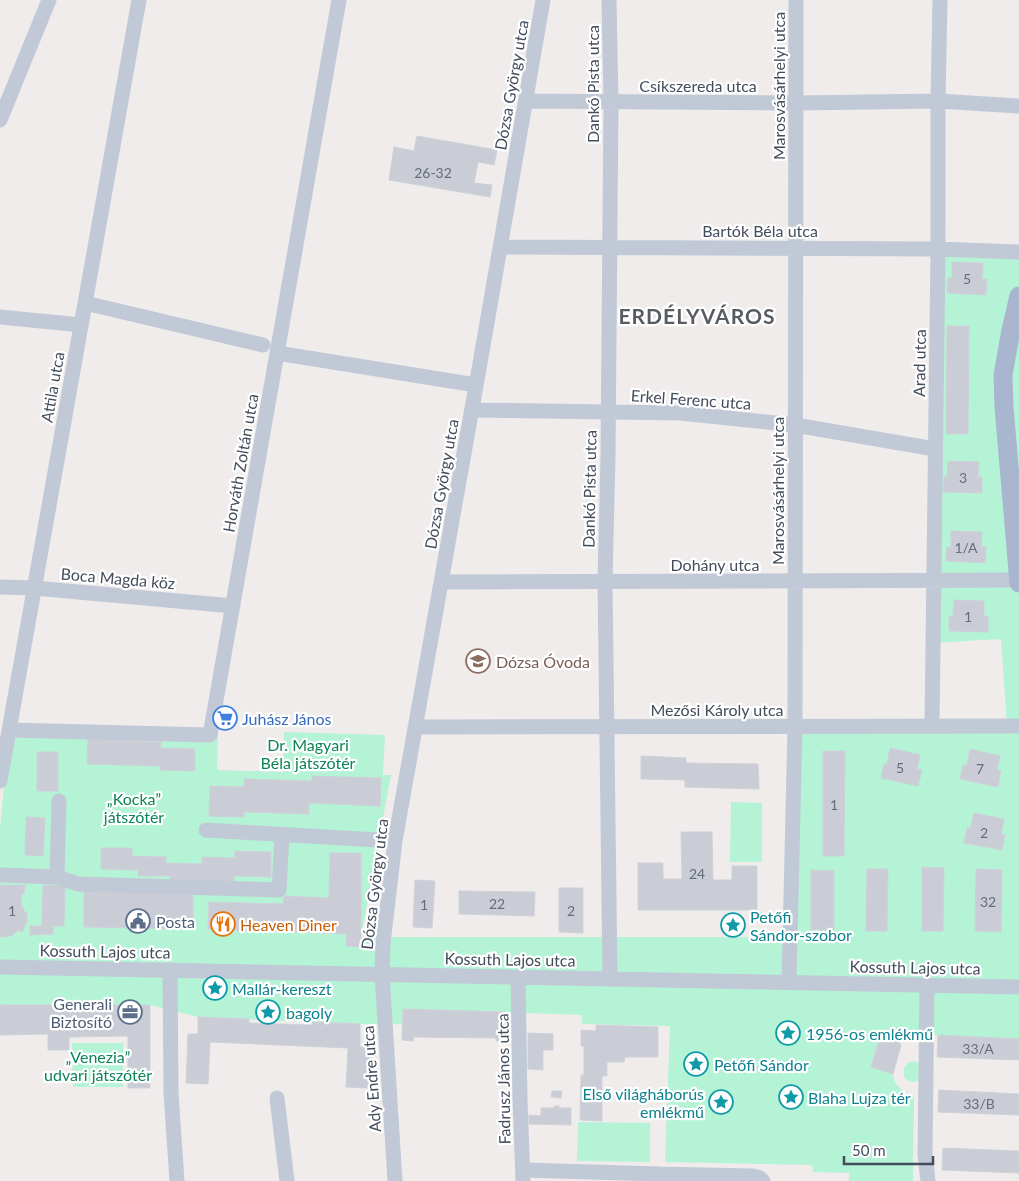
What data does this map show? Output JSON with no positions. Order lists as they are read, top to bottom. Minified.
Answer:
{"streets":{"street":["Dankó Pista utca","Dózsa György utca","Csíkszereda utca","Marosvásárhelyi utca","Bartók Béla utca","Arad utca","Attila utca","Erkel Ferenc utca","Horváth Zoltán utca","Dohány utca","Boca Magda köz","Mezősi Károly utca","Kossuth Lajos utca","Ady Endre utca","Fadrusz János utca"]},"crossings":[["Dankó Pista utca","Csíkszereda utca"],["Dankó Pista utca","Bartók Béla utca"],["Dankó Pista utca","Erkel Ferenc utca"],["Dankó Pista utca","Dohány utca"],["Dankó Pista utca","Mezősi Károly utca"],["Dankó Pista utca","Kossuth Lajos utca"],["Dózsa György utca","Csíkszereda utca"],["Dózsa György utca","Bartók Béla utca"],["Dózsa György utca","Erkel Ferenc utca"],["Dózsa György utca","Dohány utca"],["Dózsa György utca","Mezősi Károly utca"],["Dózsa György utca","Kossuth Lajos utca"],["Dózsa György utca","Ady Endre utca"],["Csíkszereda utca","Marosvásárhelyi utca"],["Csíkszereda utca","Arad utca"],["Marosvásárhelyi utca","Bartók Béla utca"],["Marosvásárhelyi utca","Erkel Ferenc utca"],["Marosvásárhelyi utca","Dohány utca"],["Marosvásárhelyi utca","Mezősi Károly utca"],["Marosvásárhelyi utca","Kossuth Lajos utca"],["Bartók Béla utca","Arad utca"],["Arad utca","Erkel Ferenc utca"],["Arad utca","Dohány utca"],["Arad utca","Mezősi Károly utca"],["Attila utca","Horváth Zoltán utca"],["Attila utca","Boca Magda köz"],["Horváth Zoltán utca","Boca Magda köz"],["Kossuth Lajos utca","Ady Endre utca"],["Kossuth Lajos utca","Fadrusz János utca"]],"districts":["ERDÉLYVÁROS"],"parks":["Dr. Magyari Béla játszótér","„Kocka” játszótér","„Venezia” udvari játszótér"],"places":{"school or university":["Dózsa Óvoda"],"supermarket":["Juhász János"],"public building":["Posta"],"restaurant":["Heaven Diner"],"place":["Petőfi Sándor-szobor","Mallár-kereszt","bagoly","1956-os emlékmű","Petőfi Sándor","Blaha Lujza tér","Első világháborús emlékmű"],"office":["Generali Biztosító"]},"house_numbers":["26-32","5","3","1/A","1","5","7","1","2","24","32","22","1","1","2","33/A","33/B"],"scale_bar":"50 m"}
